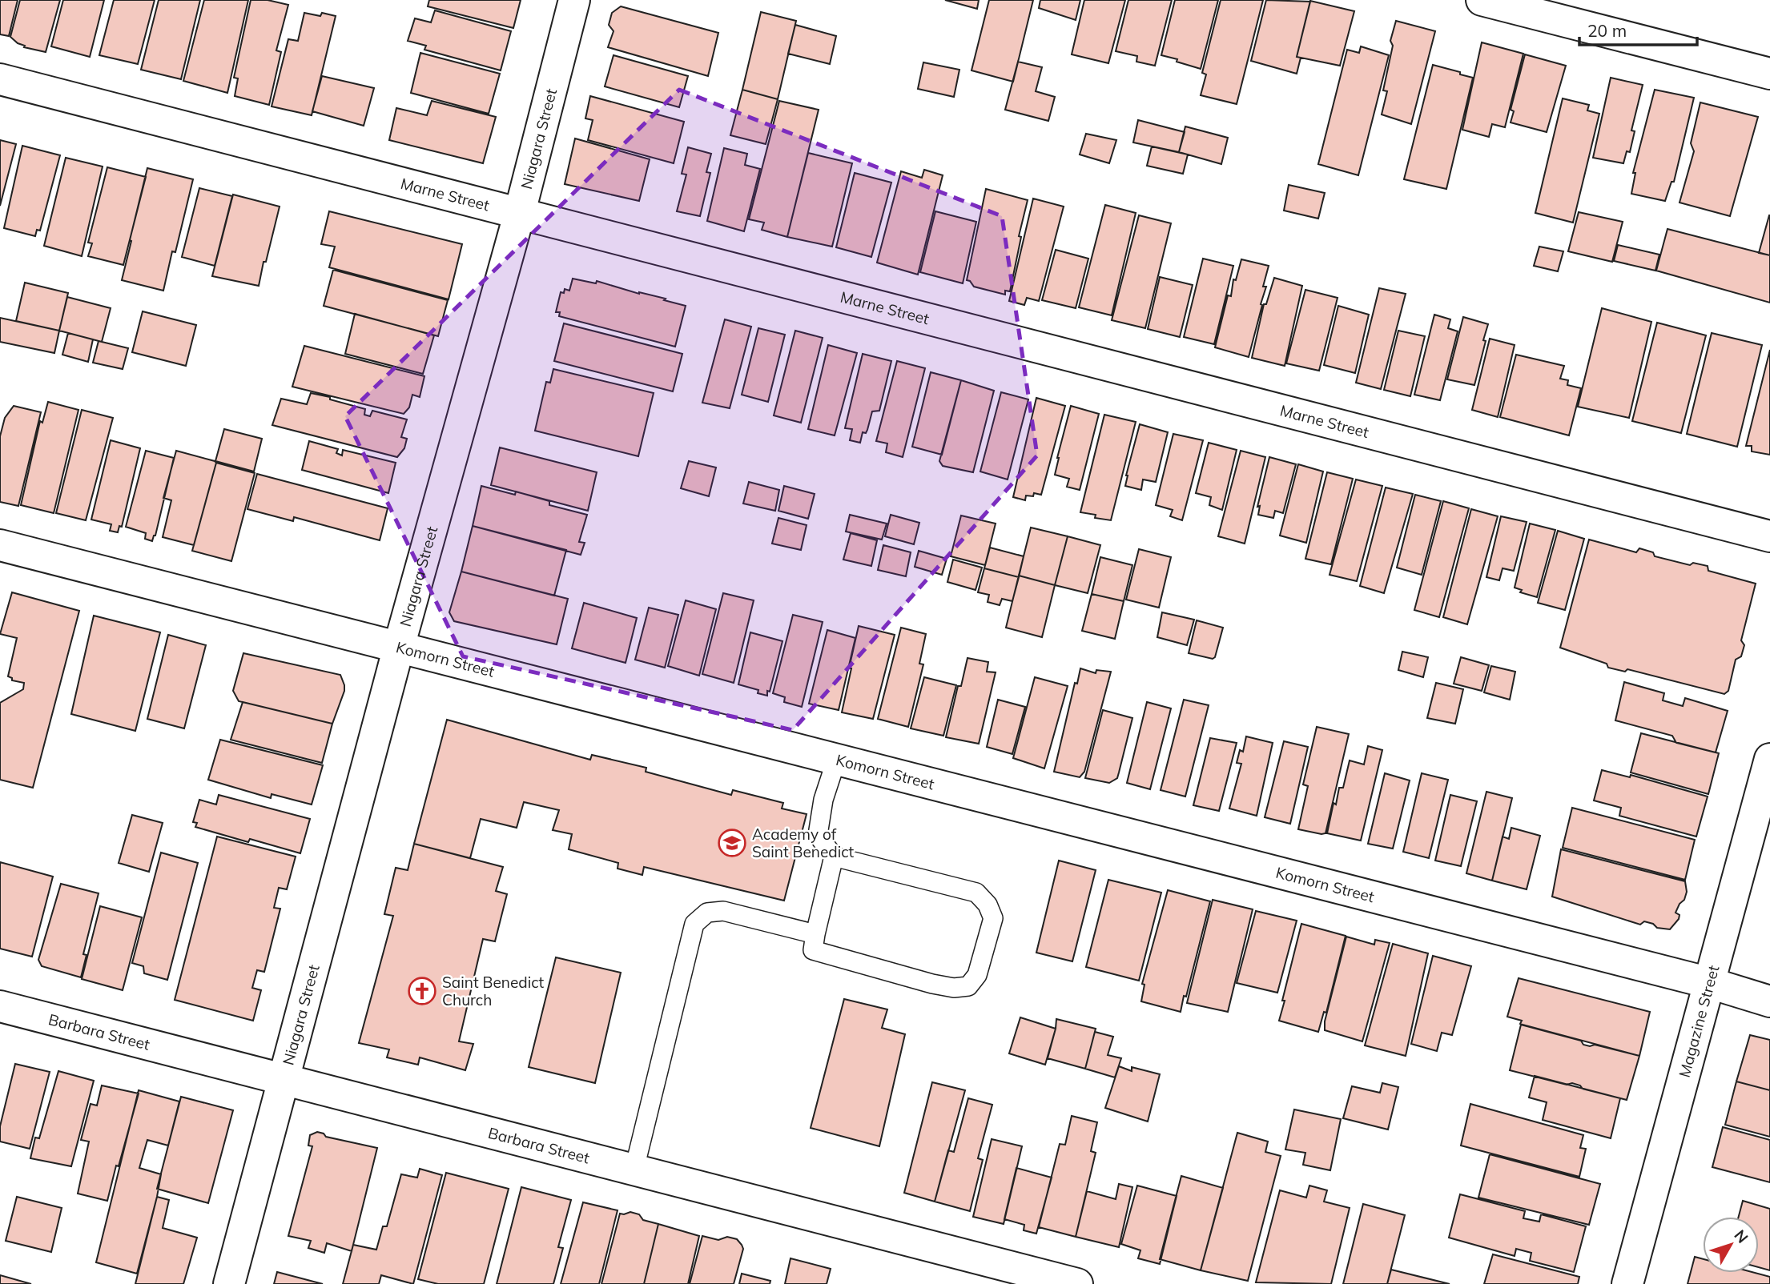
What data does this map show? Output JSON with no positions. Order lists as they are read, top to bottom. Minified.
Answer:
{"streets":{"street":["Niagara Street","Marne Street","Komorn Street","Magazine Street","Barbara Street"]},"crossings":[["Niagara Street","Marne Street"],["Niagara Street","Komorn Street"],["Niagara Street","Barbara Street"],["Komorn Street","Magazine Street"]],"places":{"school or university":["Academy of Saint Benedict"],"church":["Saint Benedict Church"]},"scale_bar":"20 m","north":"top right"}
